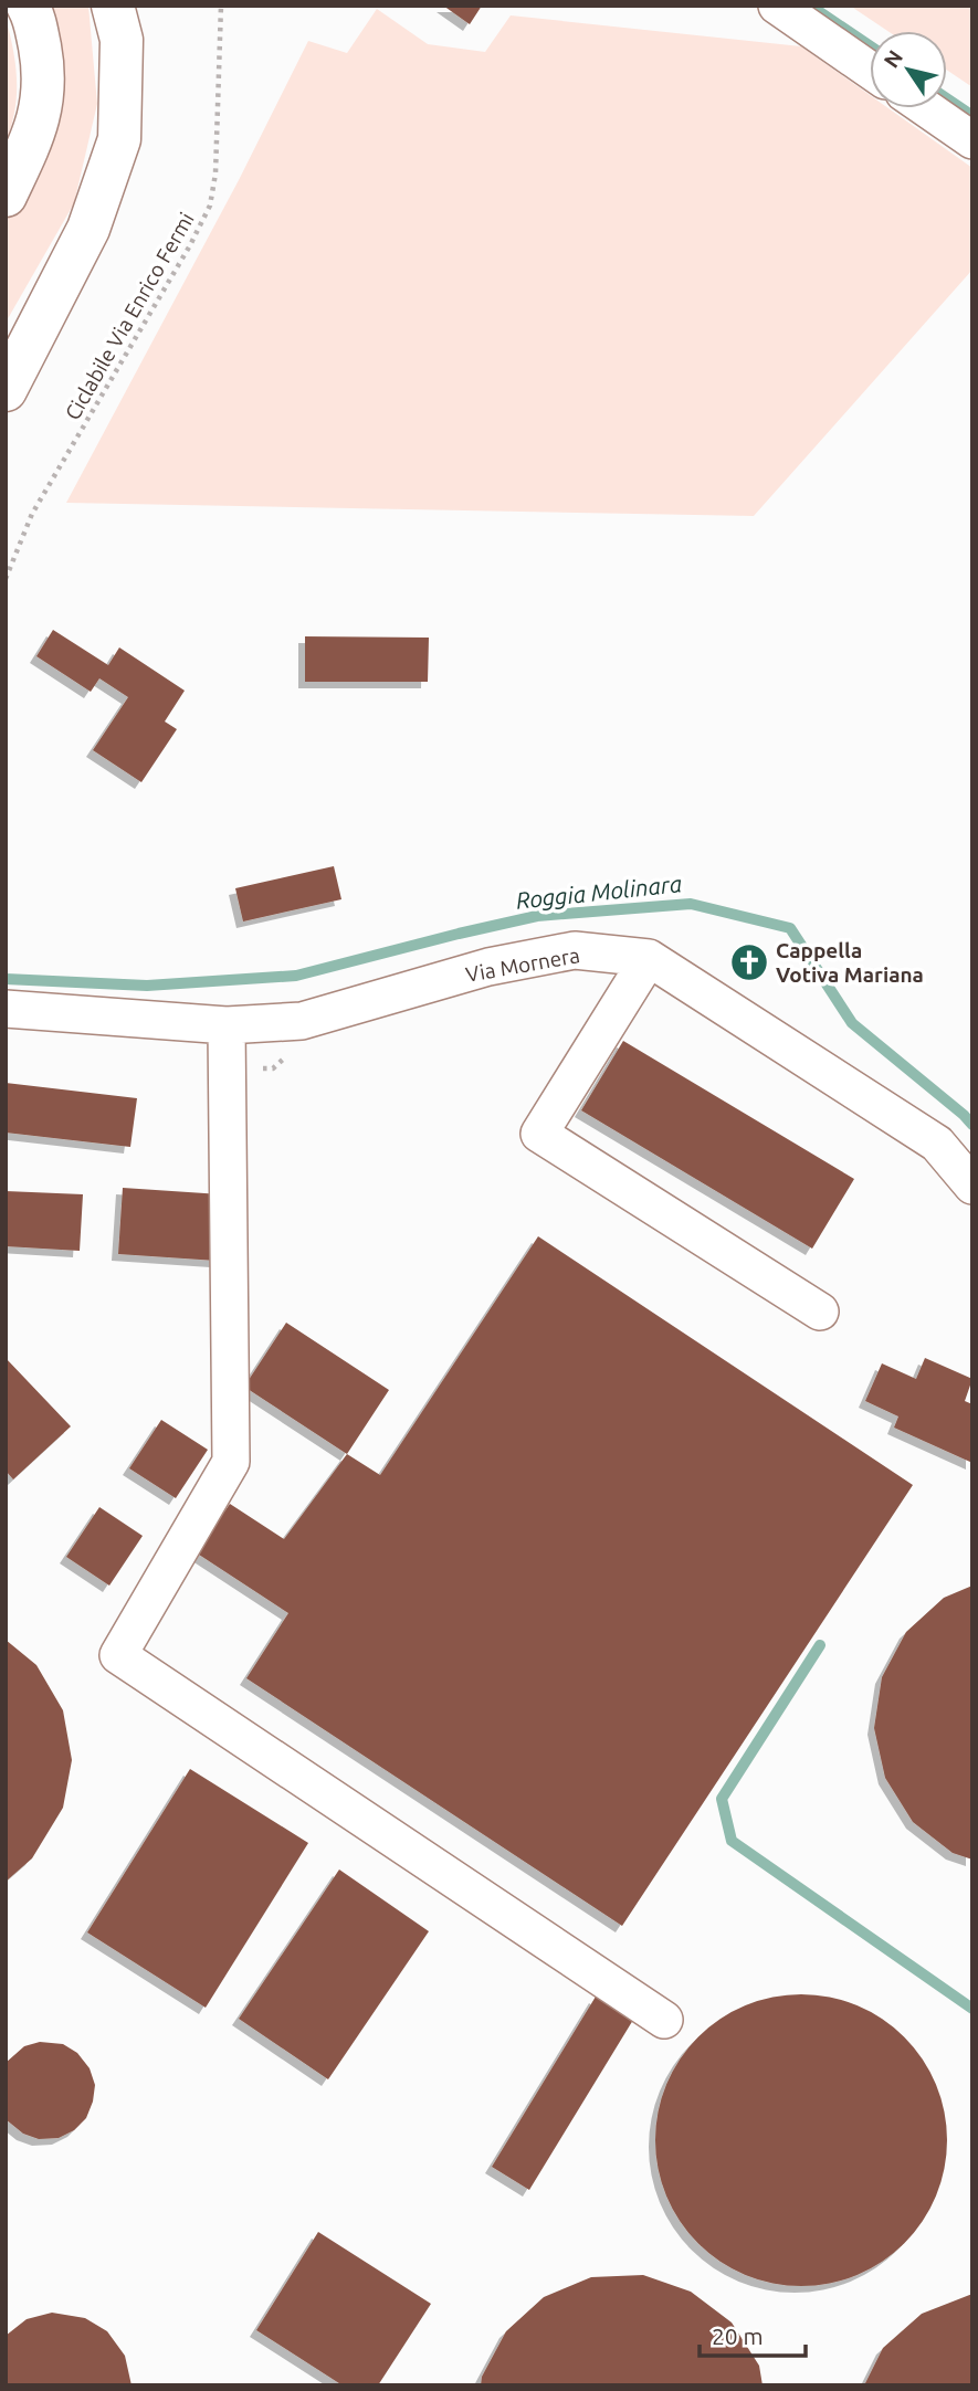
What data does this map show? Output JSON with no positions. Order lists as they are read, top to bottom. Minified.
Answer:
{"streets":{"street":["Via Mornera"],"path":["Ciclabile Via Enrico Fermi"]},"water":["Roggia Molinara"],"places":{"church":["Cappella Votiva Mariana"]},"scale_bar":"20 m","north":"top left"}
